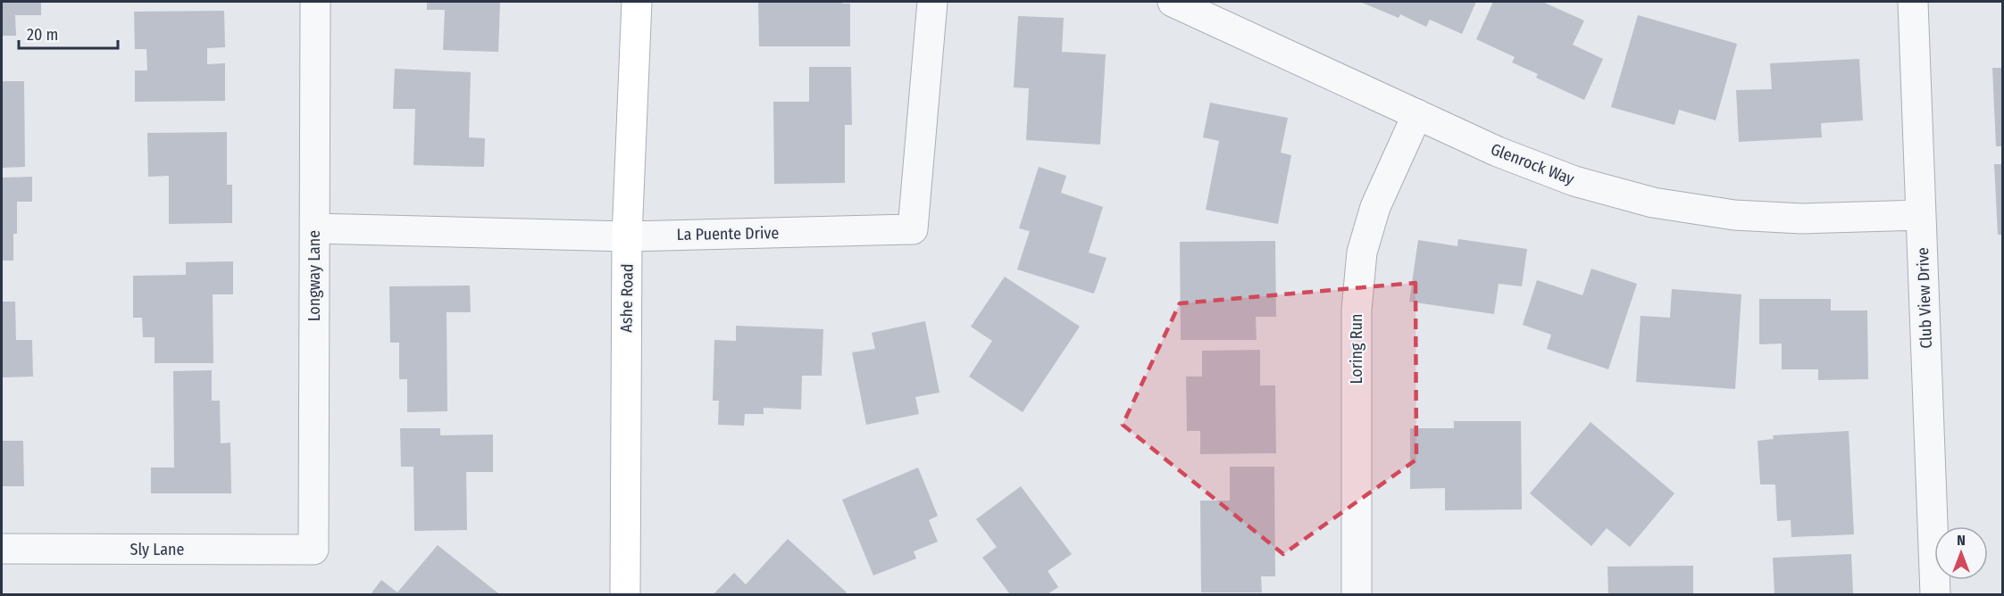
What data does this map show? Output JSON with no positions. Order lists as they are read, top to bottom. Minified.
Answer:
{"streets":{"street":["Glenrock Way","La Puente Drive","Longway Lane","Ashe Road","Club View Drive","Loring Run","Sly Lane"]},"crossings":[["Glenrock Way","Club View Drive"],["Glenrock Way","Loring Run"],["La Puente Drive","Longway Lane"],["La Puente Drive","Ashe Road"],["Longway Lane","Sly Lane"]],"scale_bar":"20 m","north":"top"}
